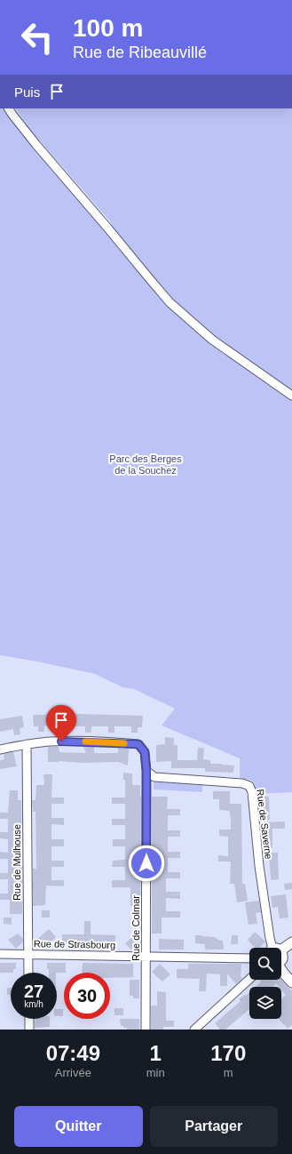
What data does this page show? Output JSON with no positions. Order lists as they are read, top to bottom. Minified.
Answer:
{"streets":{"street":["Rue de Saverne","Rue de Mulhouse","Rue de Colmar","Rue de Strasbourg"]},"crossings":[["Rue de Saverne","Rue de Colmar"],["Rue de Mulhouse","Rue de Colmar"],["Rue de Mulhouse","Rue de Strasbourg"],["Rue de Colmar","Rue de Strasbourg"]],"parks":["Parc des Berges de la Souchez"],"page":{"turn":["100 m","Rue de Ribeauvillé"],"then":"Puis","speed":"27 km/h","limit":"30","eta":["07:49","Arrivée","1","min","170","m"],"buttons":["Quitter","Partager"]}}
